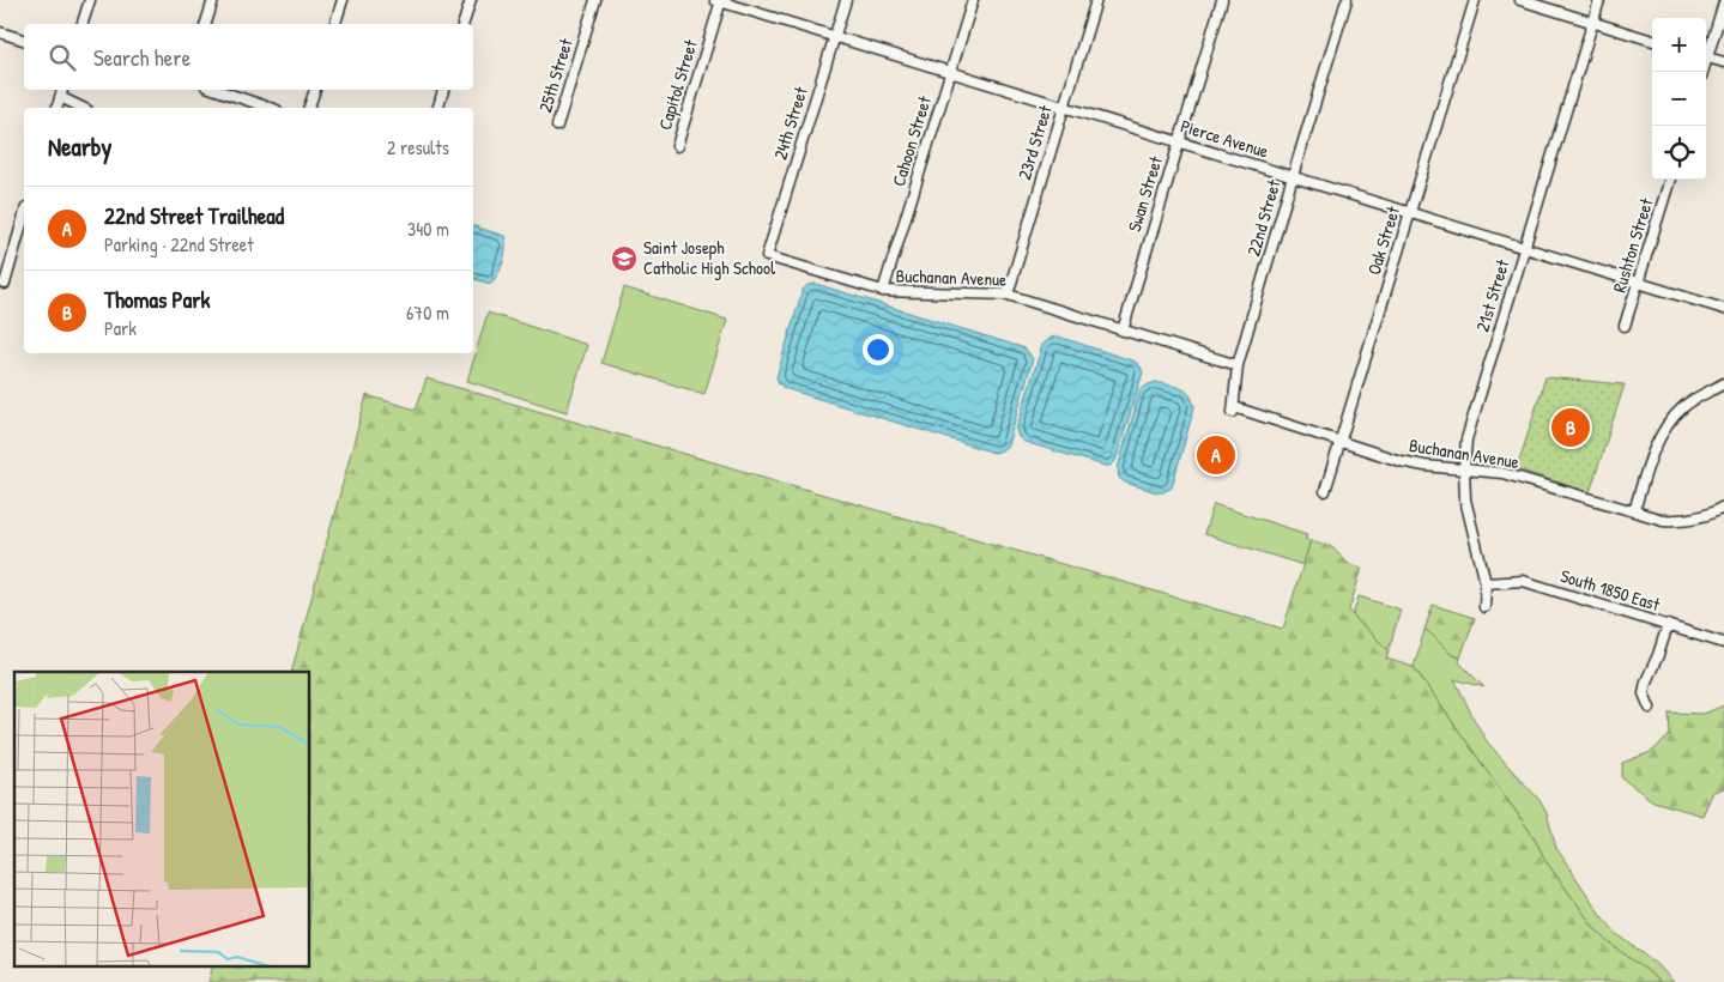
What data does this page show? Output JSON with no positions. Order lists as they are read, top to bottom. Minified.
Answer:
{"streets":{"street":["25th Street","Capitol Street","24th Street","Pierce Avenue","Cahoon Street","23rd Street","Swan Street","22nd Street","Oak Street","Rushton Street","Buchanan Avenue","21st Street","South 1850 East"]},"crossings":[["Capitol Street","Pierce Avenue"],["24th Street","Pierce Avenue"],["24th Street","Buchanan Avenue"],["Pierce Avenue","Cahoon Street"],["Pierce Avenue","23rd Street"],["Pierce Avenue","Swan Street"],["Pierce Avenue","22nd Street"],["Pierce Avenue","Oak Street"],["Pierce Avenue","Rushton Street"],["Pierce Avenue","21st Street"],["Cahoon Street","Buchanan Avenue"],["23rd Street","Buchanan Avenue"],["Swan Street","Buchanan Avenue"],["22nd Street","Buchanan Avenue"],["Oak Street","Buchanan Avenue"],["Buchanan Avenue","21st Street"],["21st Street","South 1850 East"]],"places":{"school or university":["Saint Joseph Catholic High School"]},"page":{"map_buttons":["+","−"],"search":"Search here","heading":["Nearby","2 results"],"list":[{"mark":"A","name":"22nd Street Trailhead","note":"Parking · 22nd Street","value":"340 m"},{"mark":"B","name":"Thomas Park","note":"Park","value":"670 m"}],"pins":["B","A"]}}
